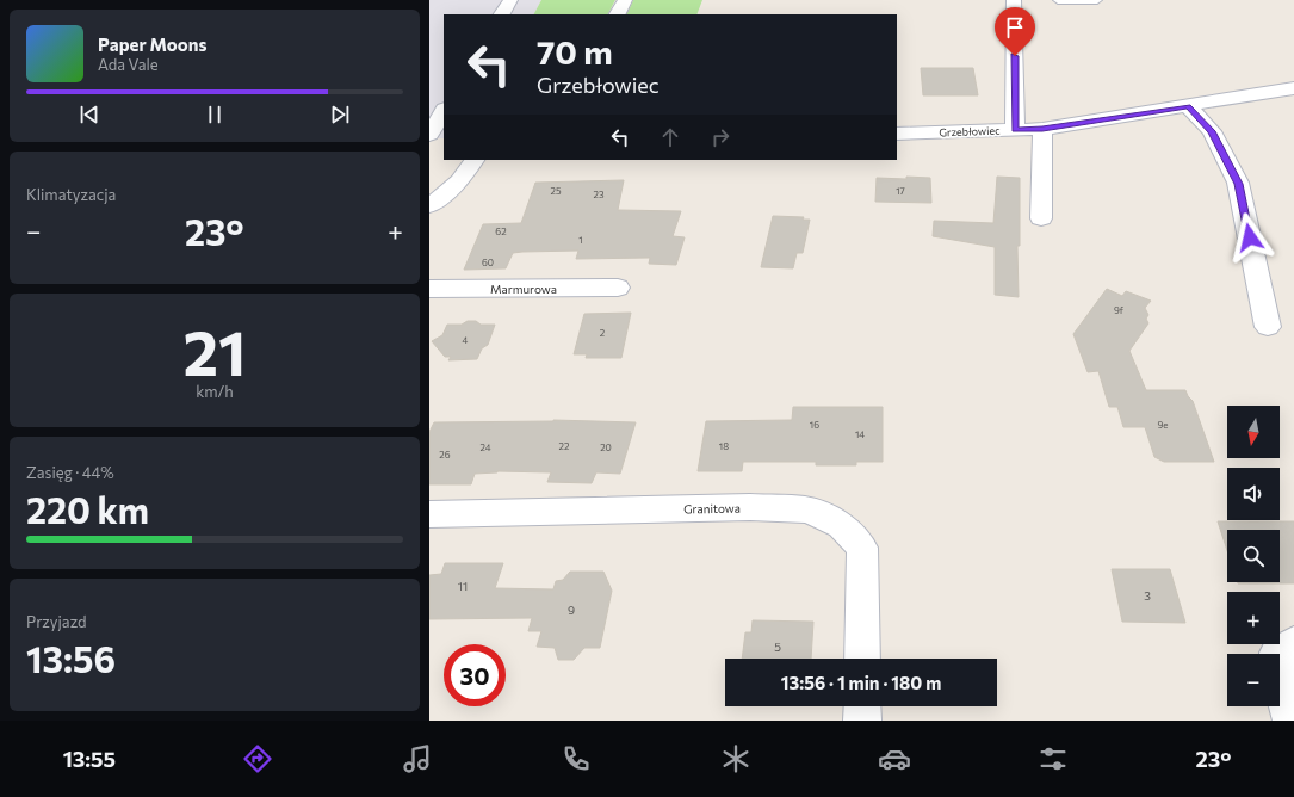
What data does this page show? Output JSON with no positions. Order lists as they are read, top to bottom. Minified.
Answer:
{"streets":{"street":["Grzebłowiec","Marmurowa","Granitowa"]},"house_numbers":["25","17","23","62","1","60","9f","2","4","16","9e","14","22","18","24","20","26","11","3","9","5"],"north":"bottom","page":{"turn":["70 m","Grzebłowiec"],"song":["Paper Moons","Ada Vale"],"tile":["Klimatyzacja",["21","km/h"],["Zasięg · 44%","220 km"],["Przyjazd","13:56"]],"heat":["−","23°","+"],"map_buttons":["+","−"],"limit":"30","trip":"13:56 · 1 min · 180 m","tabs":["13:55","23°"]}}
